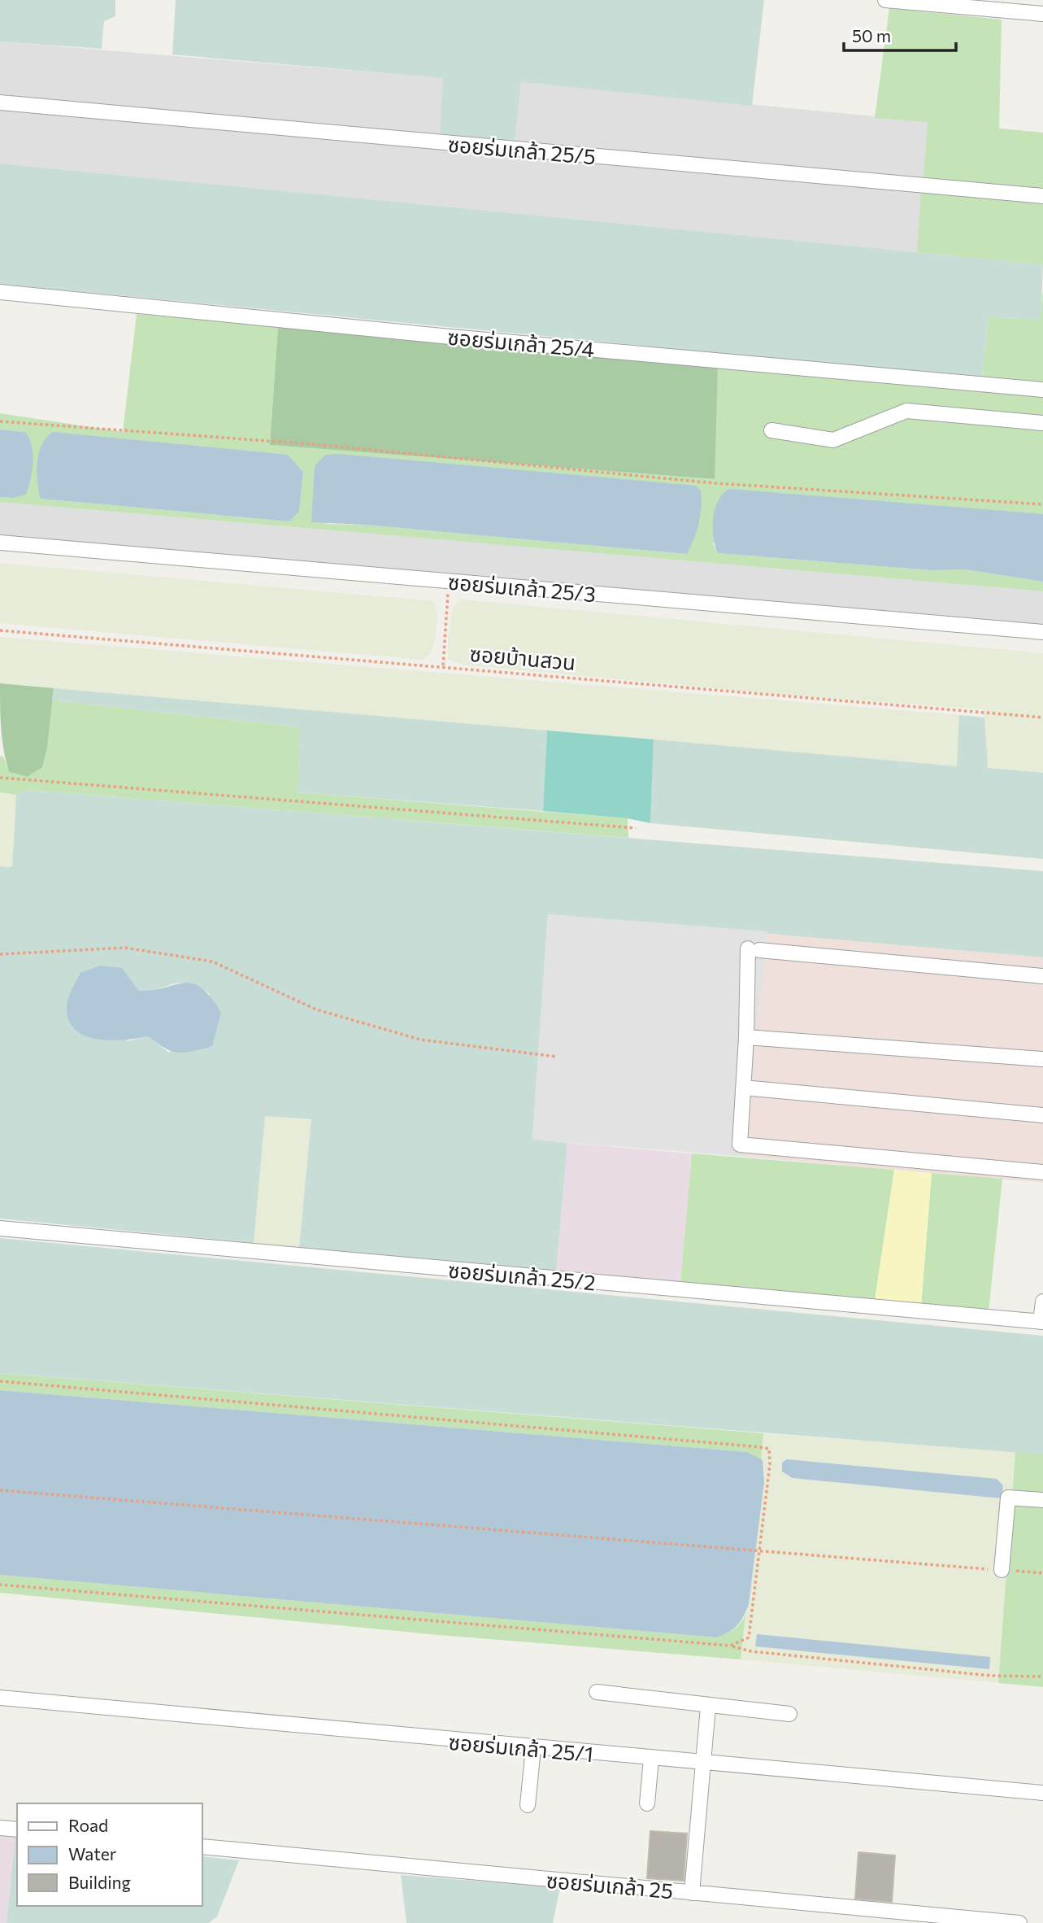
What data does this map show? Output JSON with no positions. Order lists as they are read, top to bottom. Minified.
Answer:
{"streets":{"street":["ซอยร่มเกล้า 25/5","ซอยร่มเกล้า 25/4","ซอยร่มเกล้า 25/3","ซอยร่มเกล้า 25/2","ซอยร่มเกล้า 25/1","ซอยร่มเกล้า 25"],"path":["ซอยบ้านสวน"]},"legend":["Road","Water","Building"],"scale_bar":"50 m"}
